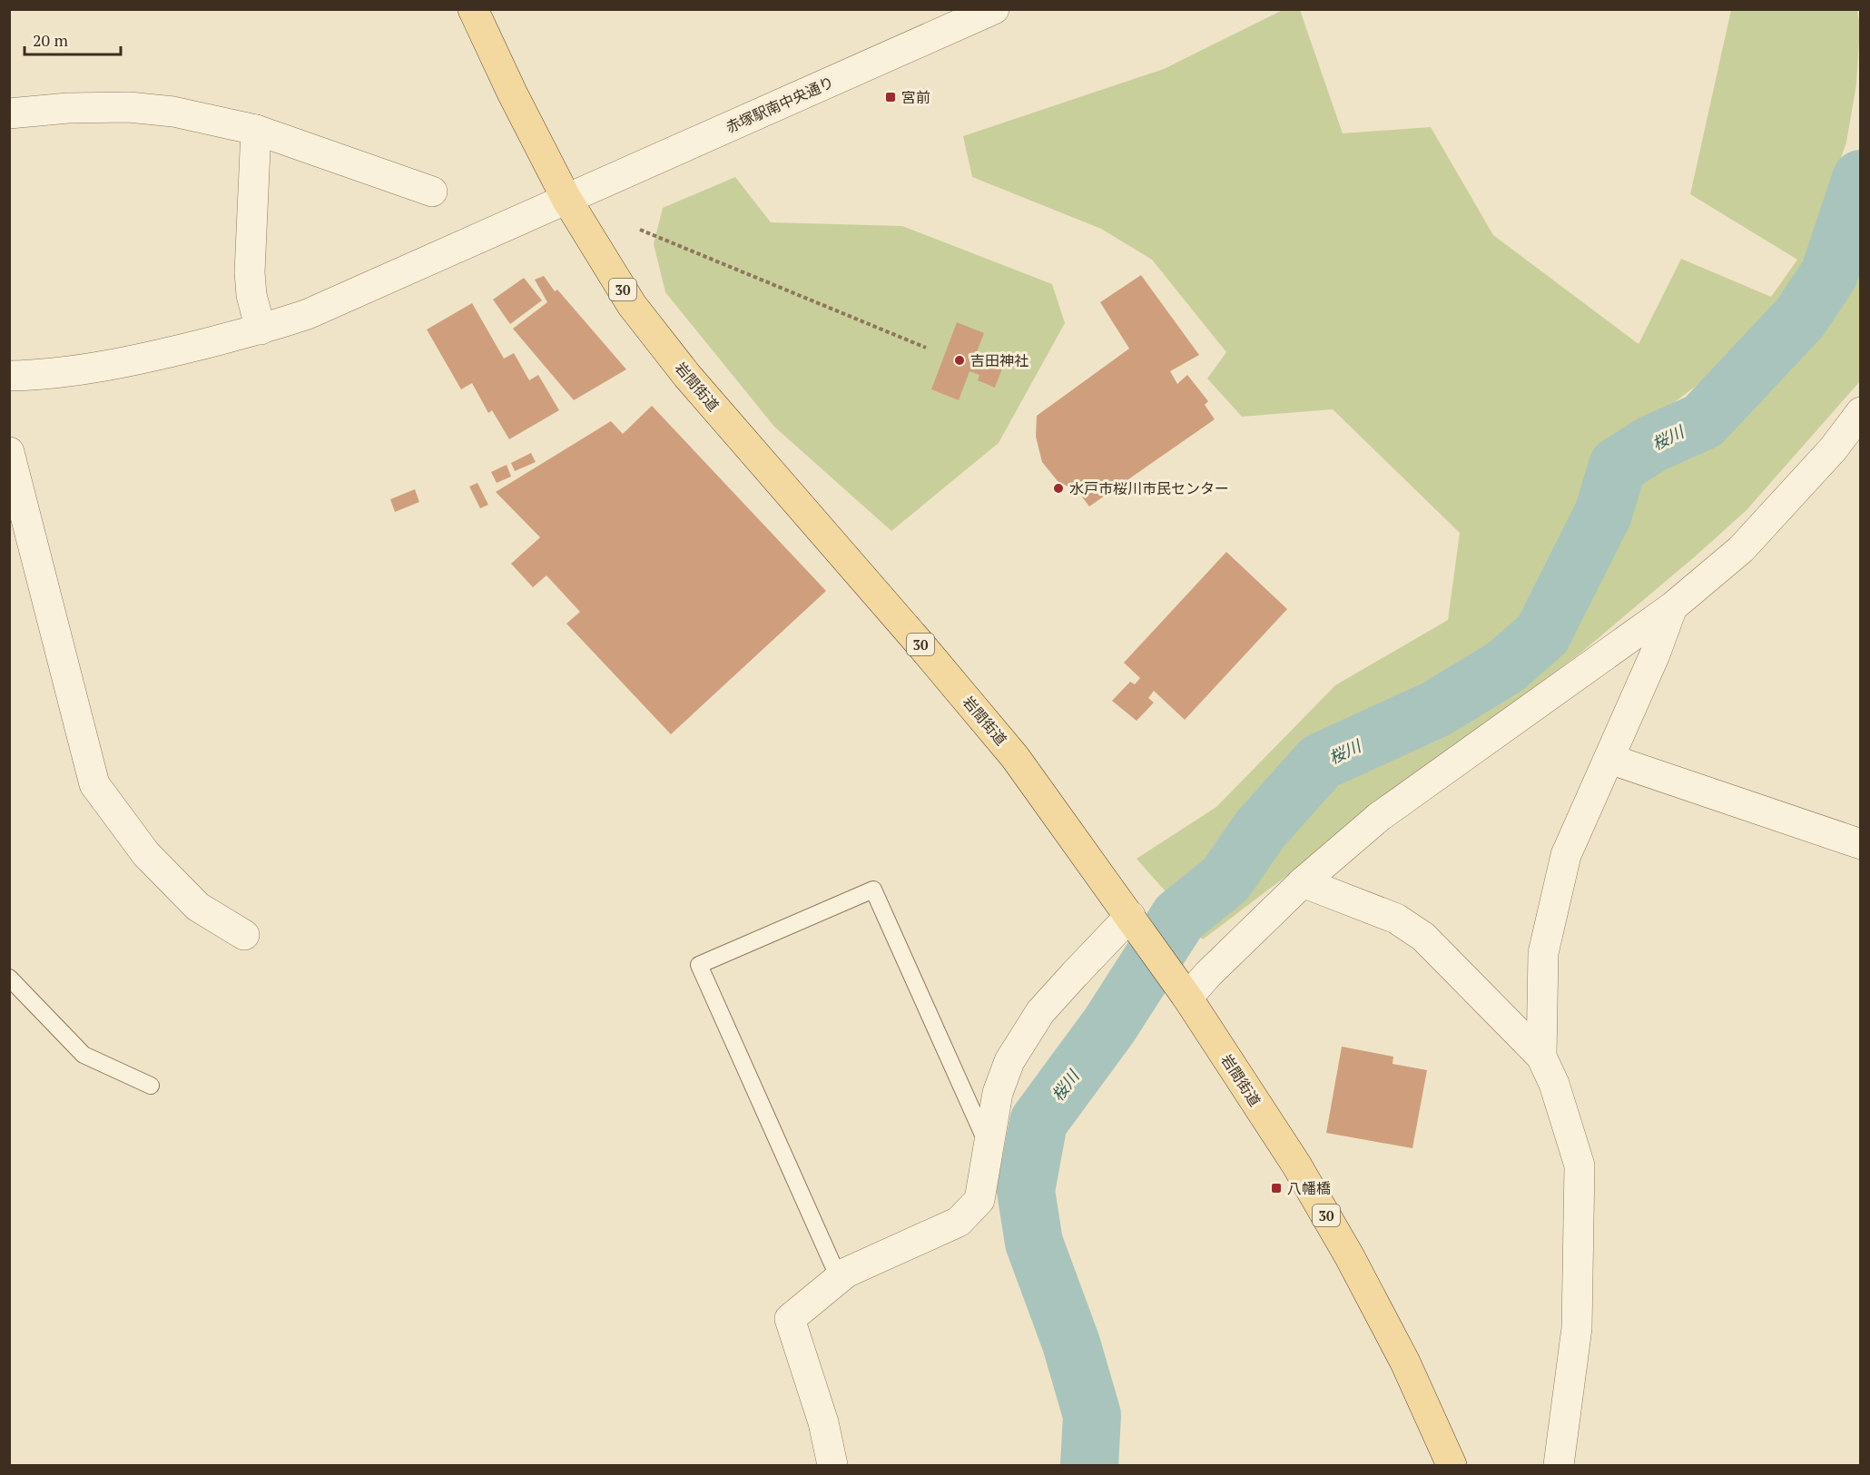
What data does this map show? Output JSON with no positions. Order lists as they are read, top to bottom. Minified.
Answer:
{"streets":{"main road":["30","岩間街道"],"street":["赤塚駅南中央通り"]},"crossings":[["赤塚駅南中央通り","岩間街道"]],"water":["桜川"],"places":{"transit":["宮前","八幡橋"],"other":["吉田神社","水戸市桜川市民センター"]},"scale_bar":"20 m"}
